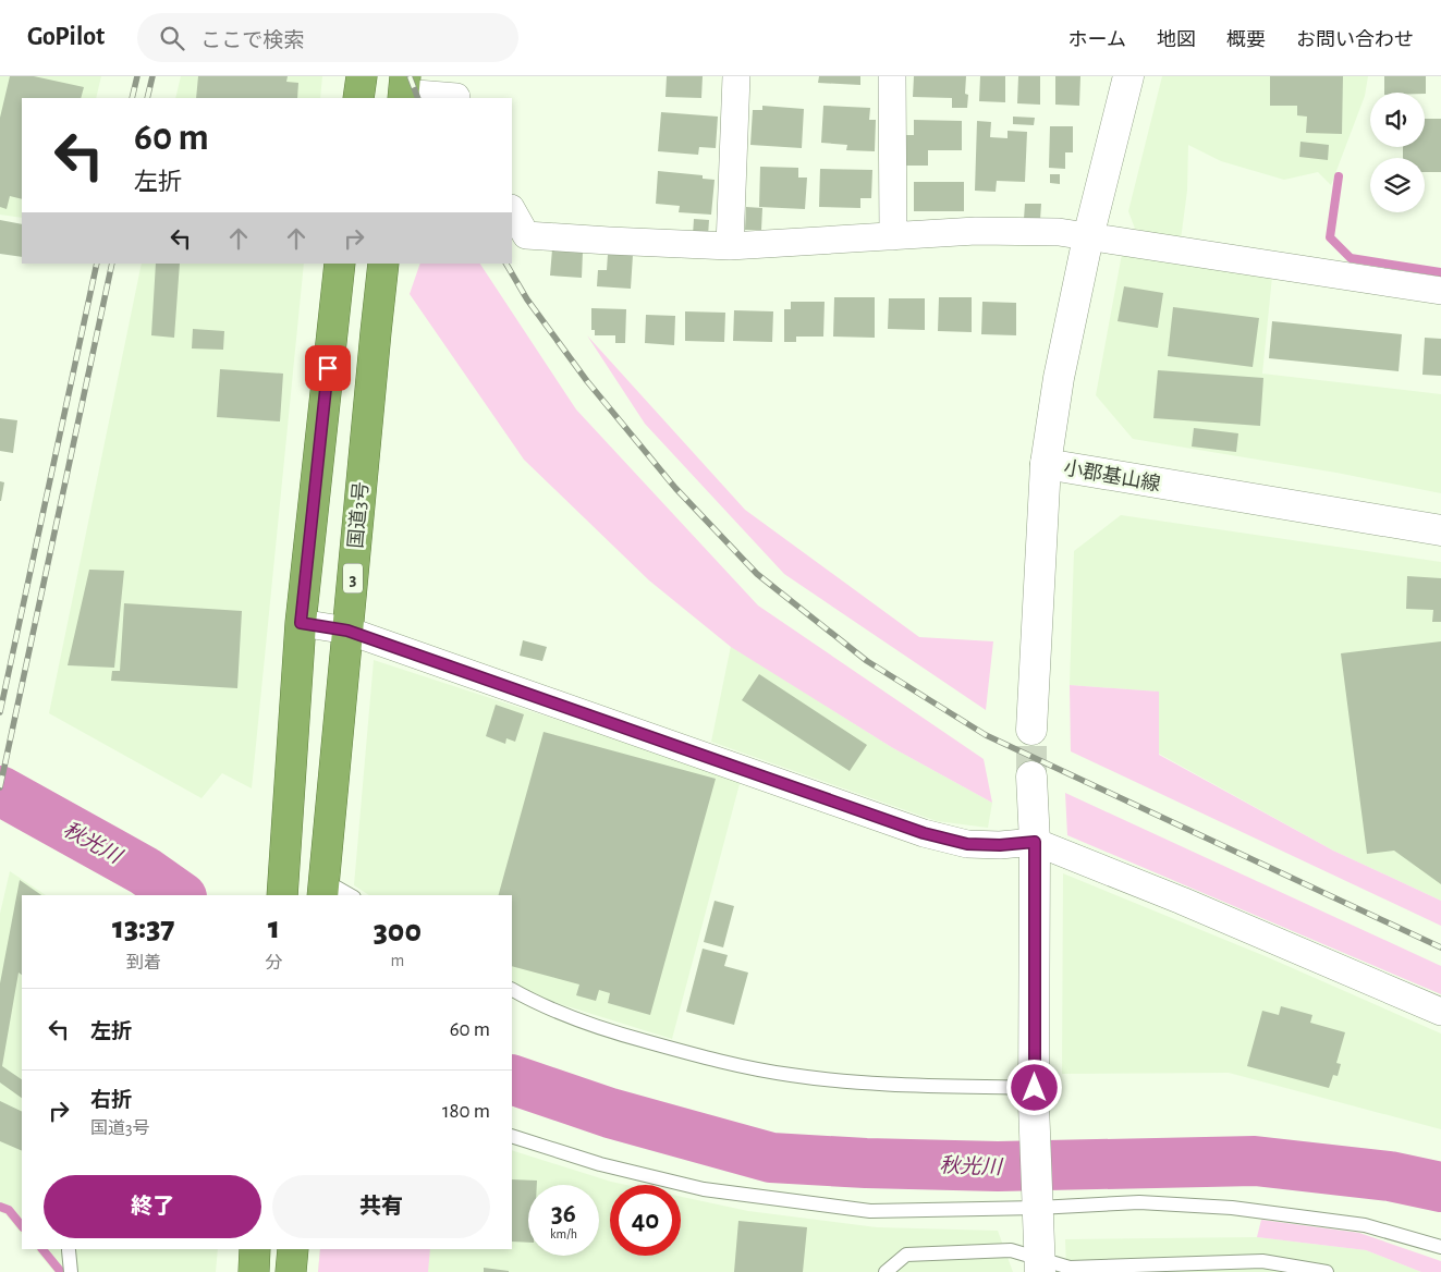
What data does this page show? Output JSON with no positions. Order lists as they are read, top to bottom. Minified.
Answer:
{"streets":{"highway":["国道3号","3"],"main road":["小郡基山線"]},"water":["秋光川"],"page":{"header":"GoPilot","search":"ここで検索","nav":["ホーム","地図","概要","お問い合わせ"],"turn":["60 m","左折"],"eta":["13:37","到着","1","分","300","m"],"list":[{"name":"左折","value":"60 m"},{"name":"右折","note":"国道3号","value":"180 m"}],"buttons":["終了","共有"],"speed":"36 km/h","limit":"40"}}
